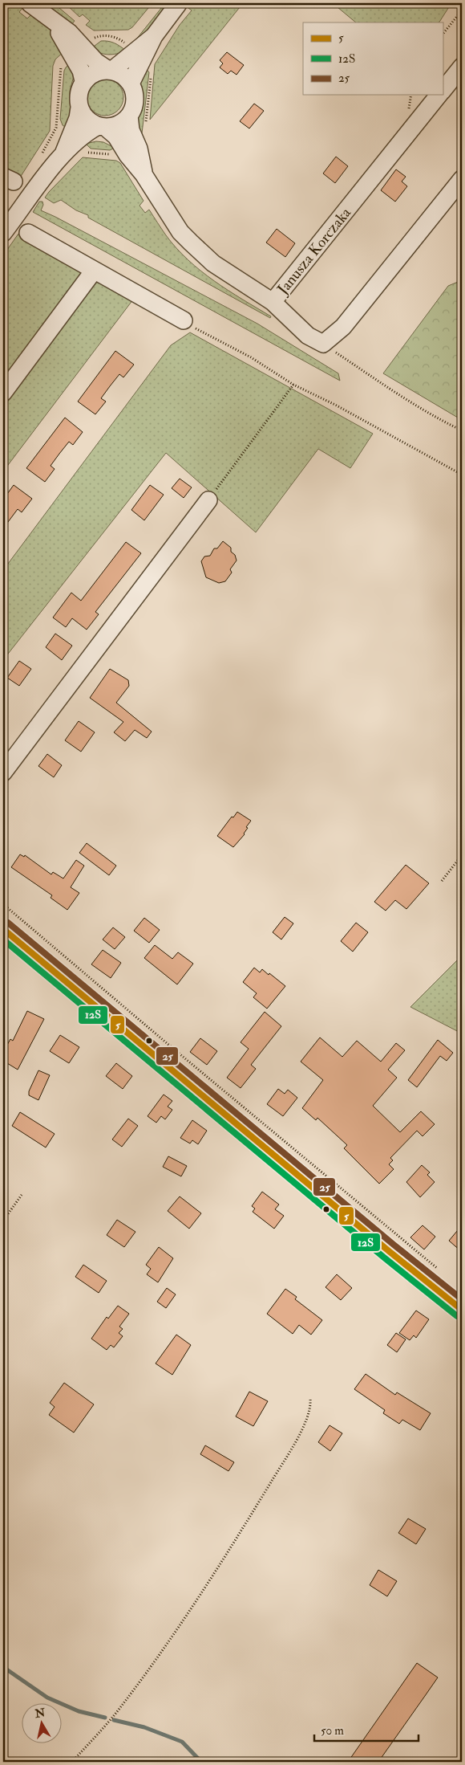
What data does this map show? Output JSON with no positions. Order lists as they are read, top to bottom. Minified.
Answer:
{"streets":{"street":["Janusza Korczaka"]},"lines":["transit line 25","transit line 5","transit line 12S"],"legend":["5","12S","25"],"scale_bar":"50 m","north":"top"}
